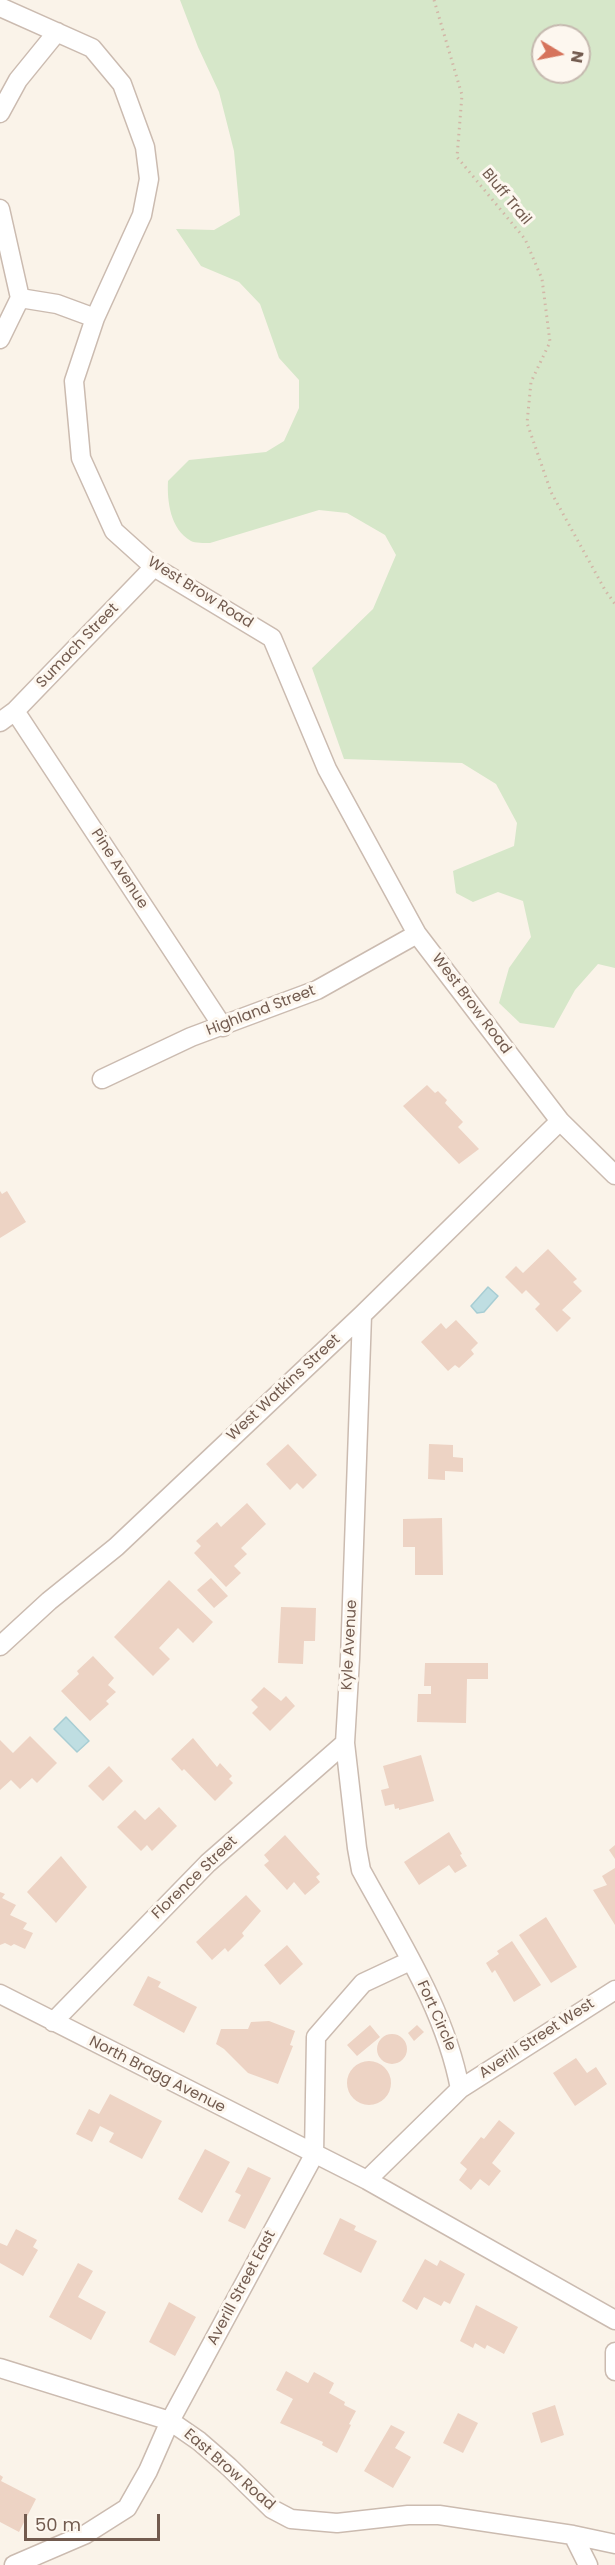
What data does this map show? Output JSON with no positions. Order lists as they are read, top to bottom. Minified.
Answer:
{"streets":{"street":["West Brow Road","Sumach Street","Pine Avenue","Highland Street","West Watkins Street","Kyle Avenue","Florence Street","Fort Circle","Averill Street West","North Bragg Avenue","Averill Street East","East Brow Road"],"path":["Bluff Trail"]},"crossings":[["West Brow Road","Sumach Street"],["West Brow Road","Highland Street"],["West Brow Road","West Watkins Street"],["Sumach Street","Pine Avenue"],["Pine Avenue","Highland Street"],["West Watkins Street","Kyle Avenue"],["Kyle Avenue","Florence Street"],["Kyle Avenue","Fort Circle"],["Florence Street","North Bragg Avenue"],["Fort Circle","Averill Street West"],["North Bragg Avenue","Averill Street East"],["Averill Street East","East Brow Road"]],"scale_bar":"50 m","north":"right"}
